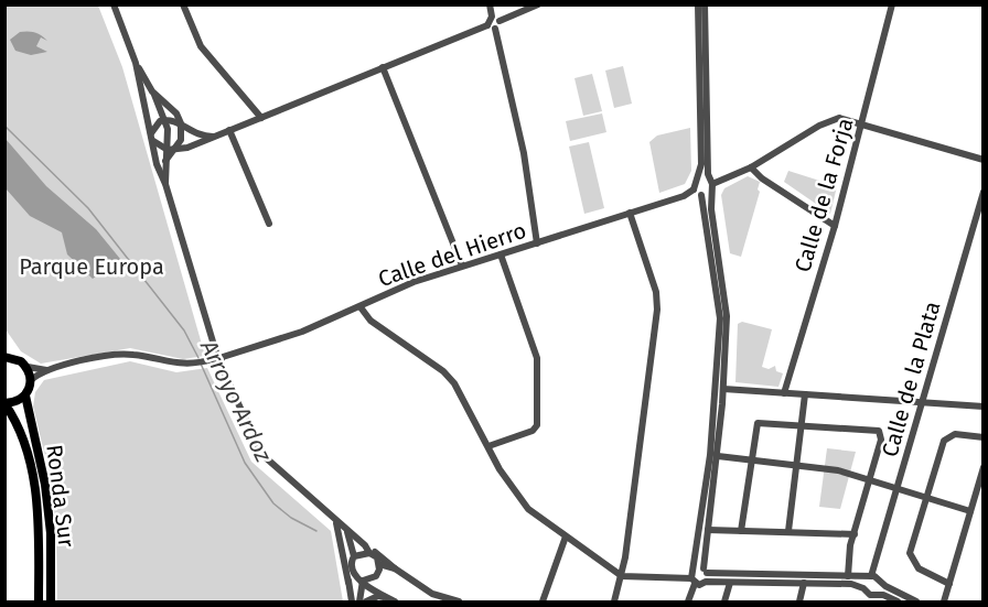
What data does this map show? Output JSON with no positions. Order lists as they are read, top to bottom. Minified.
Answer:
{"streets":{"main road":["Ronda Sur"],"street":["Calle de la Forja","Calle del Hierro","Calle de la Plata"]},"water":["Arroyo Ardoz"],"parks":["Parque Europa"]}
